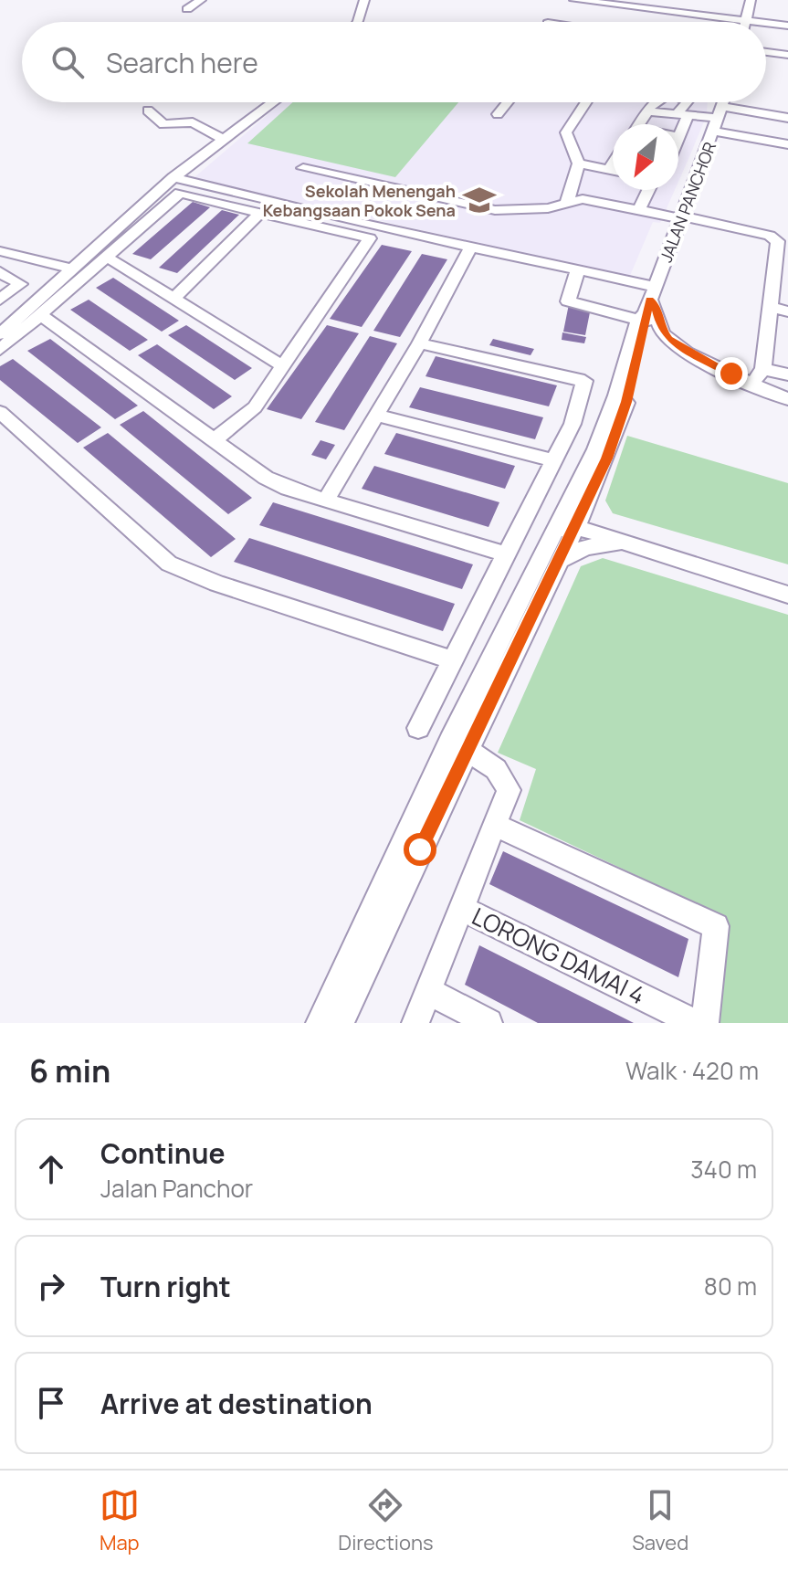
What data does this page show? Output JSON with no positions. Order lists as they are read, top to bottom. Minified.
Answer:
{"streets":{"street":["JALAN PANCHOR","LORONG DAMAI 4"]},"places":{"school or university":["Sekolah Menengah Kebangsaan Pokok Sena"]},"north":"bottom left","page":{"search":"Search here","heading":["6 min","Walk · 420 m"],"list":[["Continue","Jalan Panchor","340 m"],["Turn right","80 m"],"Arrive at destination"],"nav":["Map","Directions","Saved"]}}
